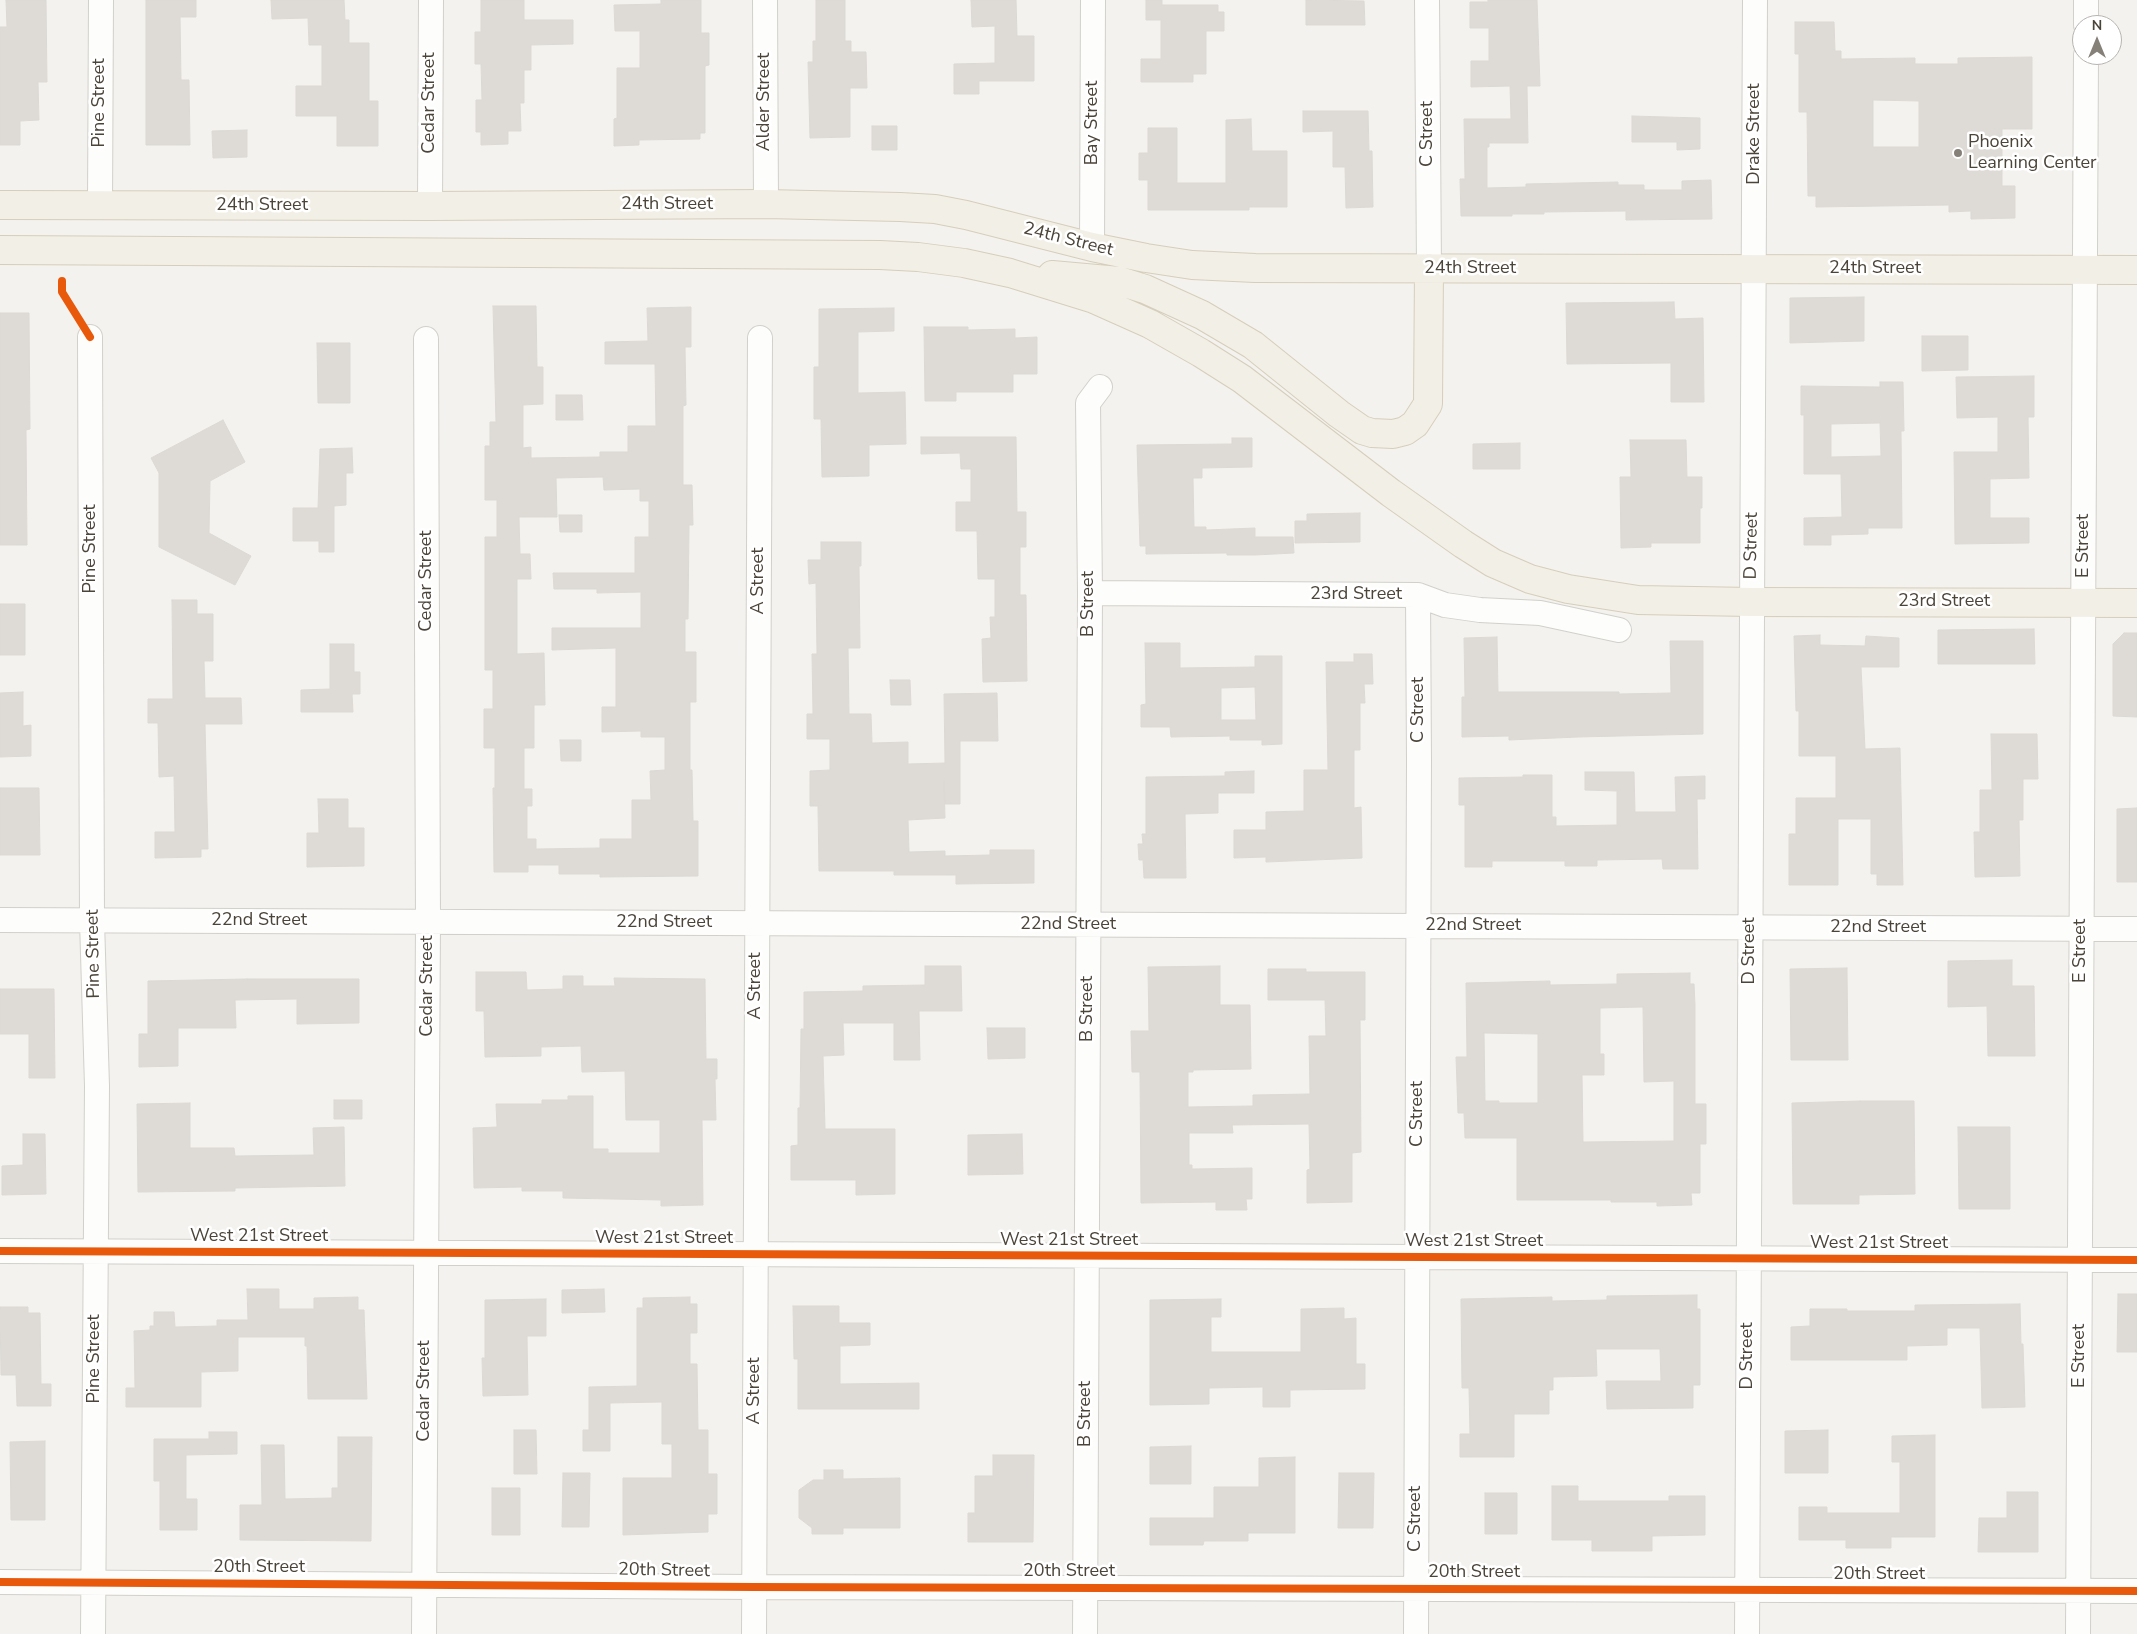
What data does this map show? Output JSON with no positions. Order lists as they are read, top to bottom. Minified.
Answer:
{"streets":{"main road":["24th Street","23rd Street"],"street":["Alder Street","Pine Street","Cedar Street","Bay Street","C Street","Drake Street","D Street","E Street","A Street","B Street","22nd Street","West 21st Street","20th Street"]},"crossings":[["Alder Street","24th Street"],["Pine Street","24th Street"],["Pine Street","22nd Street"],["Pine Street","West 21st Street"],["Pine Street","20th Street"],["Cedar Street","24th Street"],["Cedar Street","22nd Street"],["Cedar Street","West 21st Street"],["Cedar Street","20th Street"],["Bay Street","24th Street"],["C Street","24th Street"],["C Street","23rd Street"],["C Street","22nd Street"],["C Street","West 21st Street"],["C Street","20th Street"],["Drake Street","24th Street"],["Drake Street","D Street"],["24th Street","D Street"],["24th Street","E Street"],["D Street","23rd Street"],["D Street","22nd Street"],["D Street","West 21st Street"],["D Street","20th Street"],["E Street","23rd Street"],["E Street","22nd Street"],["E Street","West 21st Street"],["E Street","20th Street"],["A Street","22nd Street"],["A Street","West 21st Street"],["A Street","20th Street"],["23rd Street","B Street"],["B Street","22nd Street"],["B Street","West 21st Street"],["B Street","20th Street"]],"places":["Phoenix Learning Center"],"north":"top"}
